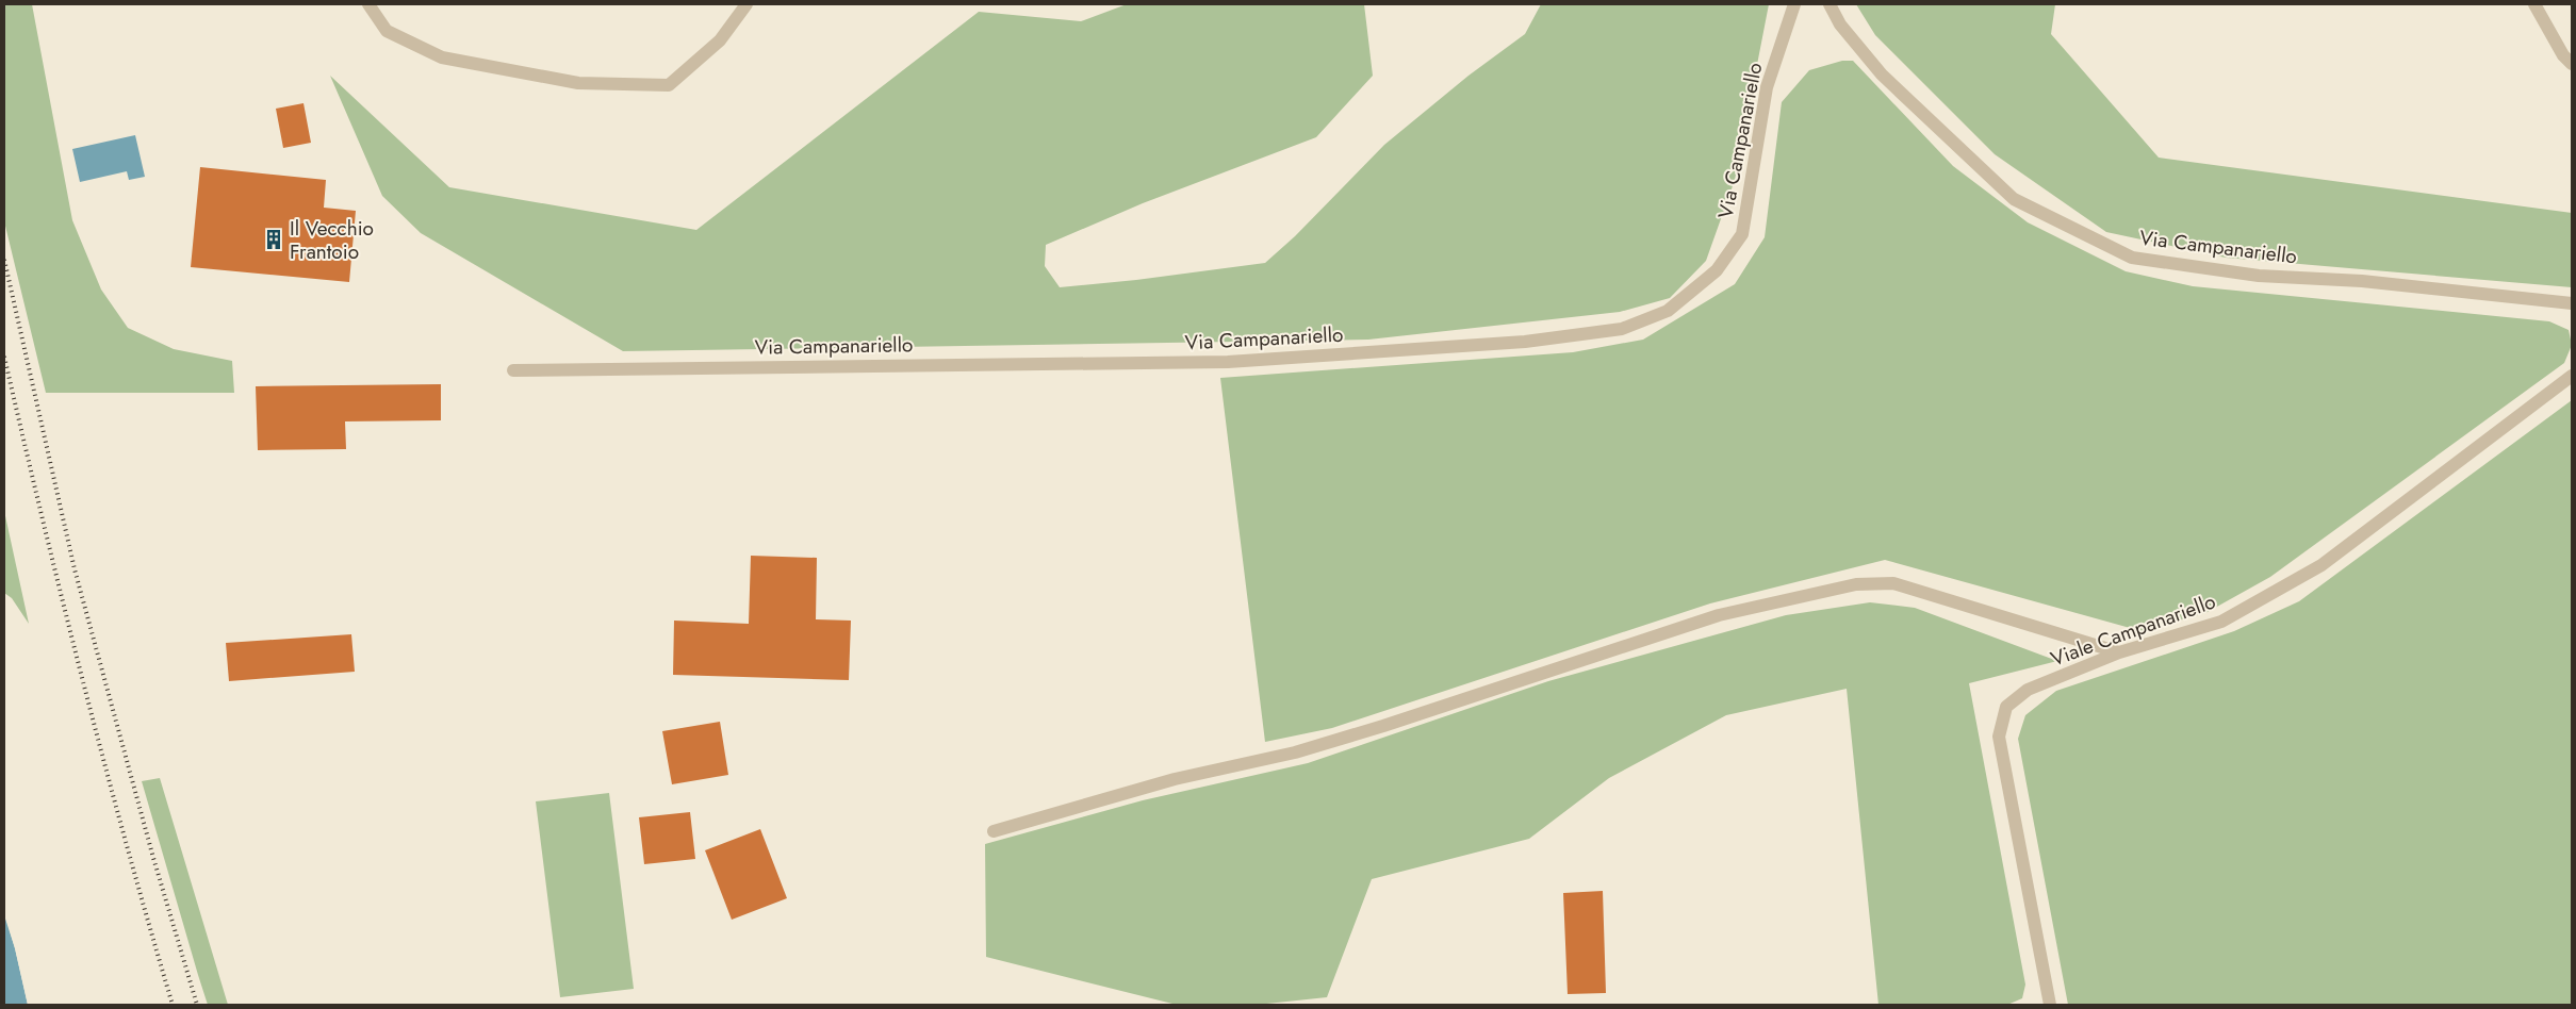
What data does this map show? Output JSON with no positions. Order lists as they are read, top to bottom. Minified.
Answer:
{"streets":{"street":["Via Campanariello","Viale Campanariello"]},"places":{"building":["Il Vecchio Frantoio"]}}
